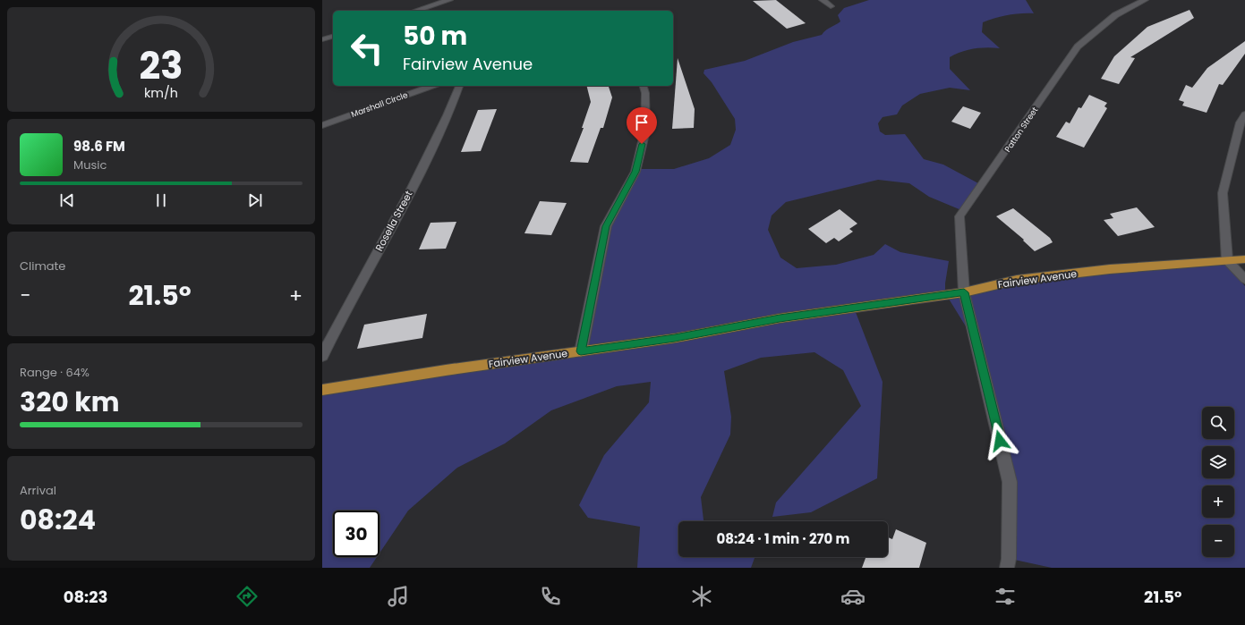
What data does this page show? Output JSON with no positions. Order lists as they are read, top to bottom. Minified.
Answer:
{"streets":{"main road":["Fairview Avenue"],"street":["Marshall Circle","Patton Street","Rosella Street"]},"crossings":[["Patton Street","Fairview Avenue"]],"page":{"turn":["50 m","Fairview Avenue"],"song":["98.6 FM","Music"],"tile":["Climate",["Range · 64%","320 km"],["Arrival","08:24"]],"heat":["−","21.5°","+"],"map_buttons":["+","−"],"limit":"30","trip":"08:24 · 1 min · 270 m","tabs":["08:23","21.5°"],"gauge":["23","km/h"]}}
